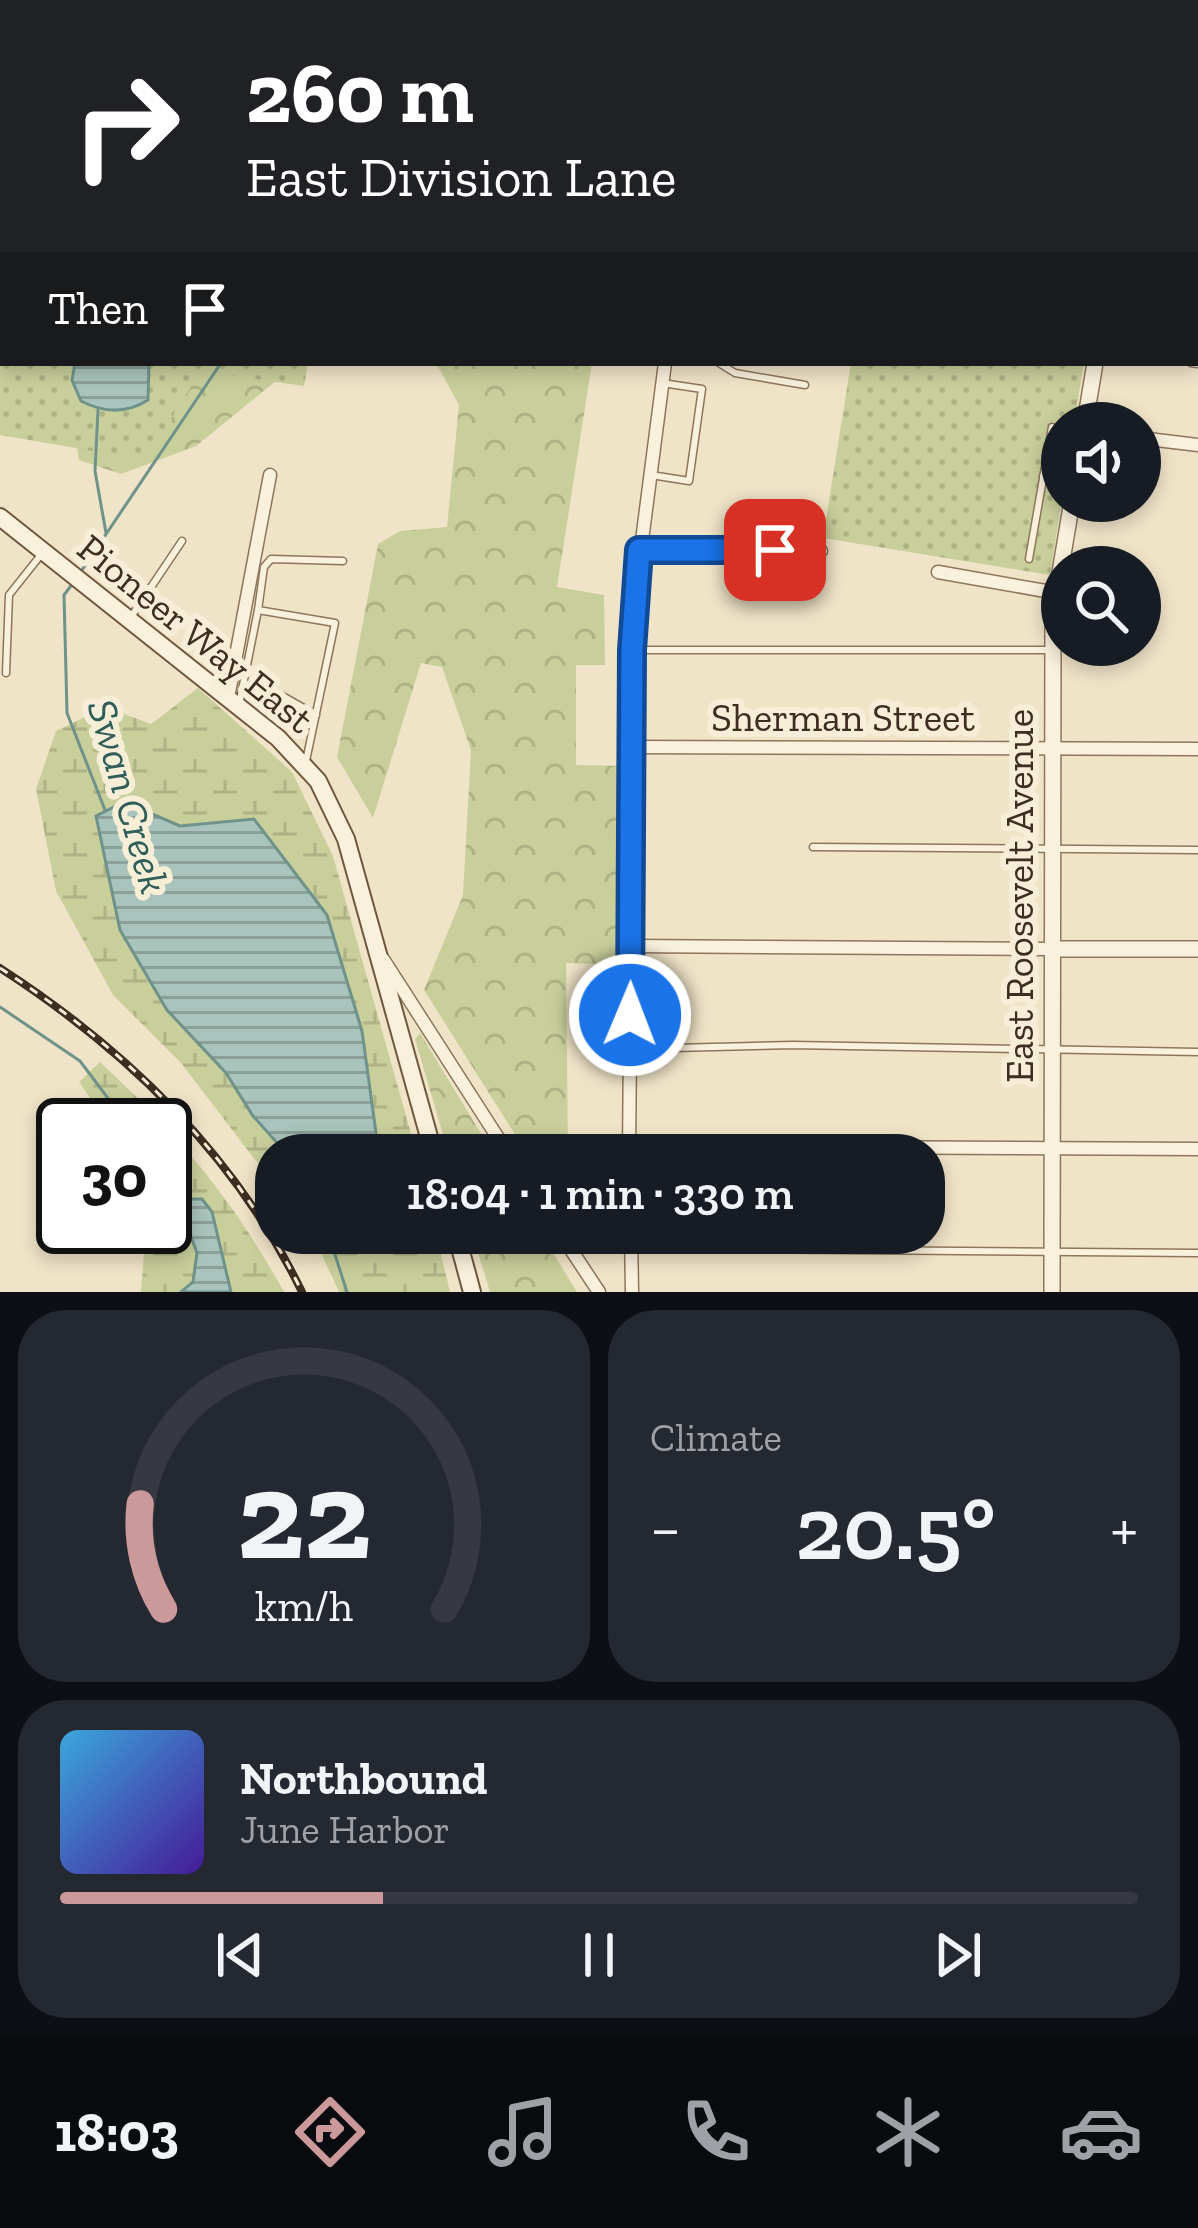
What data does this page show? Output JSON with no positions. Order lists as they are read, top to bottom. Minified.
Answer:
{"streets":{"main road":["Pioneer Way East"],"street":["Sherman Street","East Roosevelt Avenue"]},"crossings":[["Sherman Street","East Roosevelt Avenue"]],"water":["Swan Creek"],"page":{"turn":["260 m","East Division Lane"],"then":"Then","limit":"30","trip":"18:04 · 1 min · 330 m","tile":"Climate","heat":["−","20.5°","+"],"song":["Northbound","June Harbor"],"tabs":"18:03","gauge":["22","km/h"]}}
